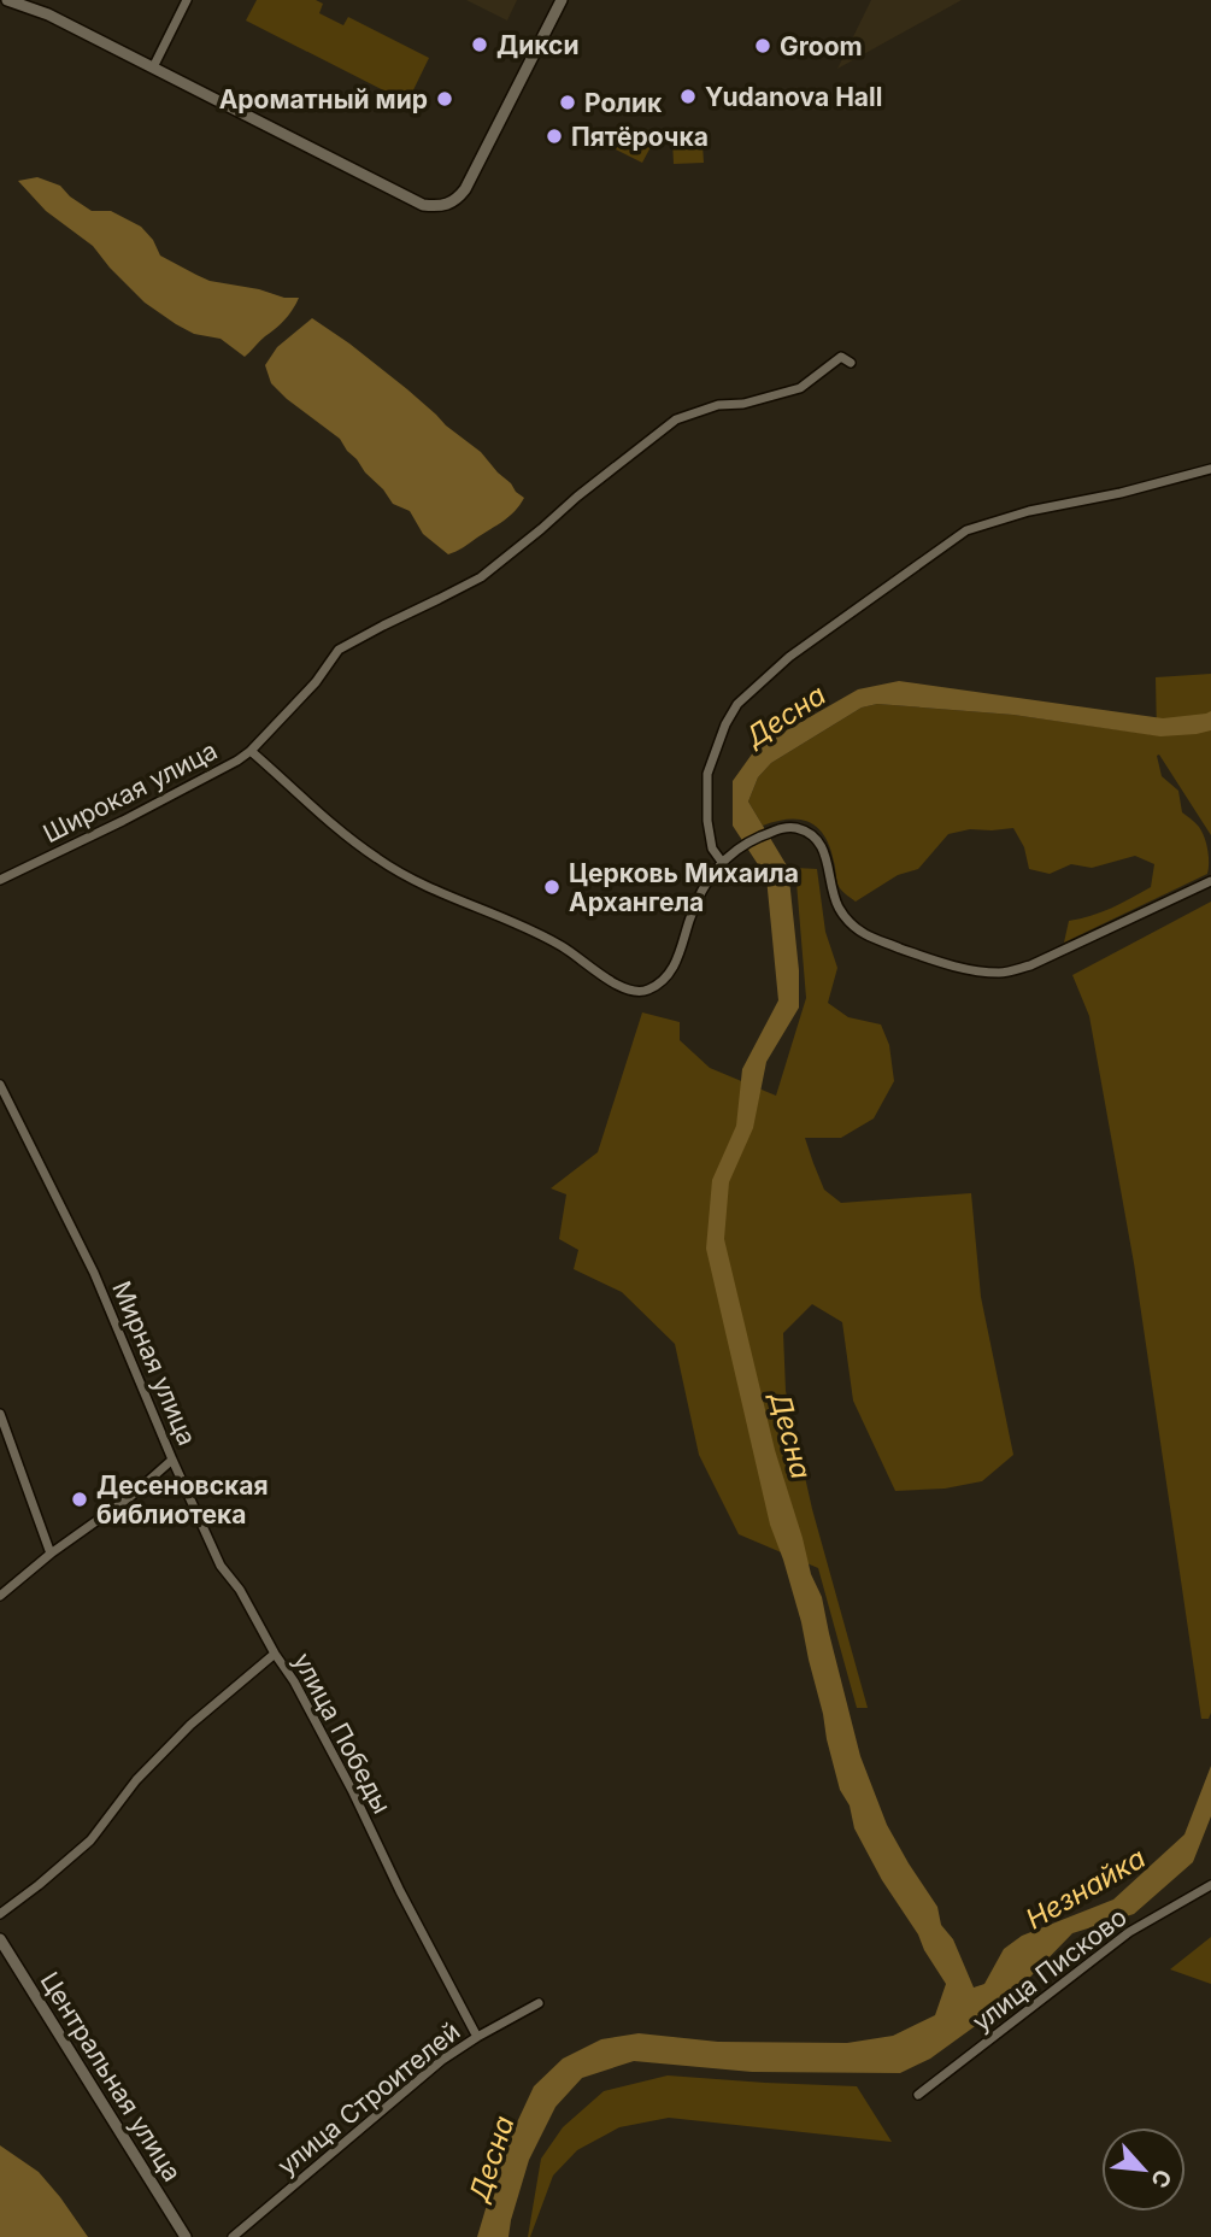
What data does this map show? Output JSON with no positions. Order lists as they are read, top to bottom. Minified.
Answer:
{"streets":{"street":["Широкая улица","Мирная улица","улица Победы","улица Писково","Центральная улица","улица Строителей"]},"crossings":[["Мирная улица","улица Победы"],["улица Победы","улица Строителей"]],"water":["Десна","Незнайка"],"places":["Дикси","Groom","Yudanova Hall","Ароматный мир","Ролик","Пятёрочка","Церковь Михаила Архангела","Десеновская библиотека"],"north":"bottom right"}
